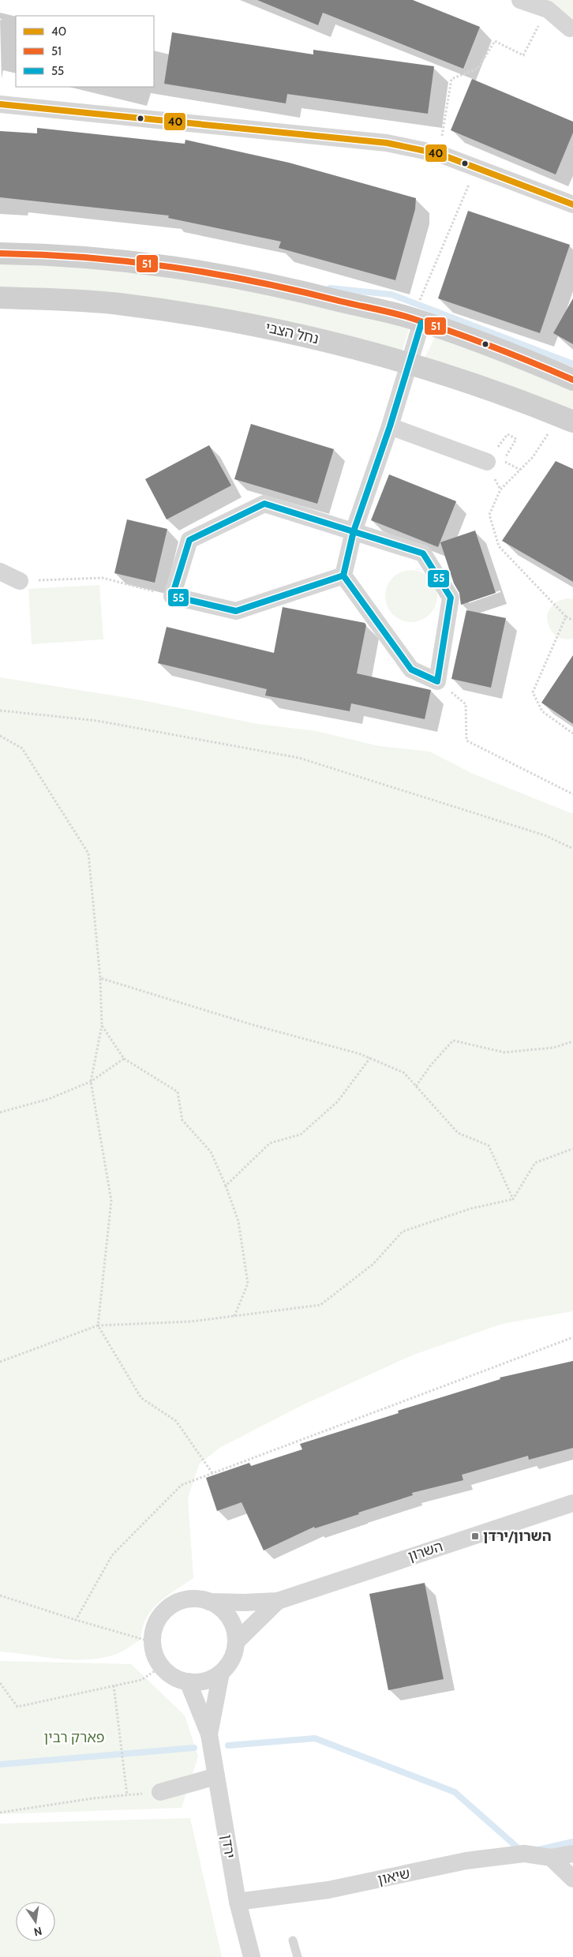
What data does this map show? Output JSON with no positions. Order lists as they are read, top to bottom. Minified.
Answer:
{"streets":{"street":["נחל הצבי","השרון","ירדן","שיאון"]},"crossings":[["השרון","ירדן"],["ירדן","שיאון"]],"parks":["פארק רבין"],"places":{"transit":["השרון/ירדן"]},"lines":["transit line 40","transit line 51","transit line 55"],"legend":["40","51","55"],"north":"bottom"}
